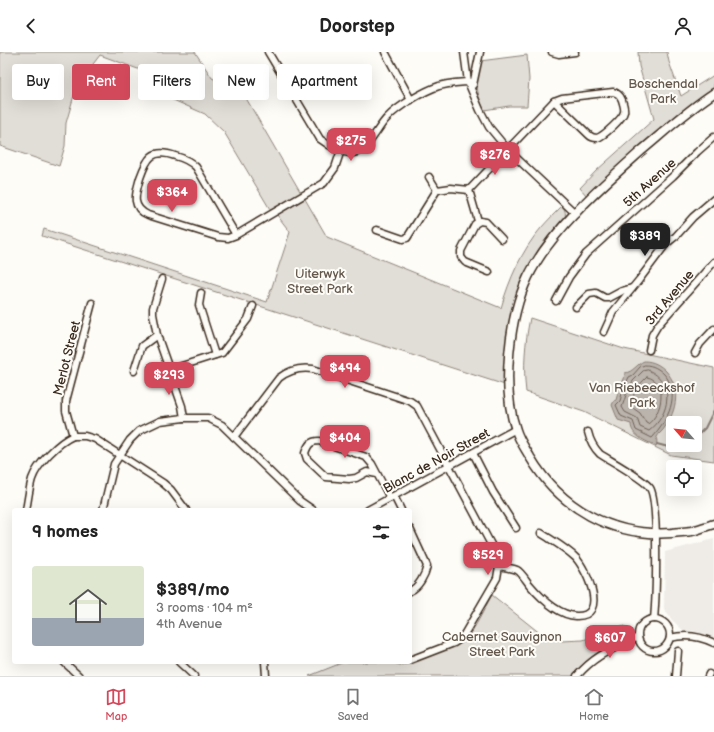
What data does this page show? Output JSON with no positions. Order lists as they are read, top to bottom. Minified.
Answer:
{"streets":{"street":["5th Avenue","3rd Avenue","Merlot Street","Blanc de Noir Street"]},"parks":["Boschendal Park","Uiterwyk Street Park","Van Riebeeckshof Park","Cabernet Sauvignon Street Park"],"north":"top left","page":{"header":"Doorstep","chip":["Buy","Rent","Filters","New","Apartment"],"price":["$275","$276","$364","$389","$494","$293","$404","$529","$607"],"heading":"9 homes","list":[{"name":"$389/mo","note":"3 rooms · 104 m² · 4th Avenue"}],"tabs":["Map","Saved","Home"]}}
